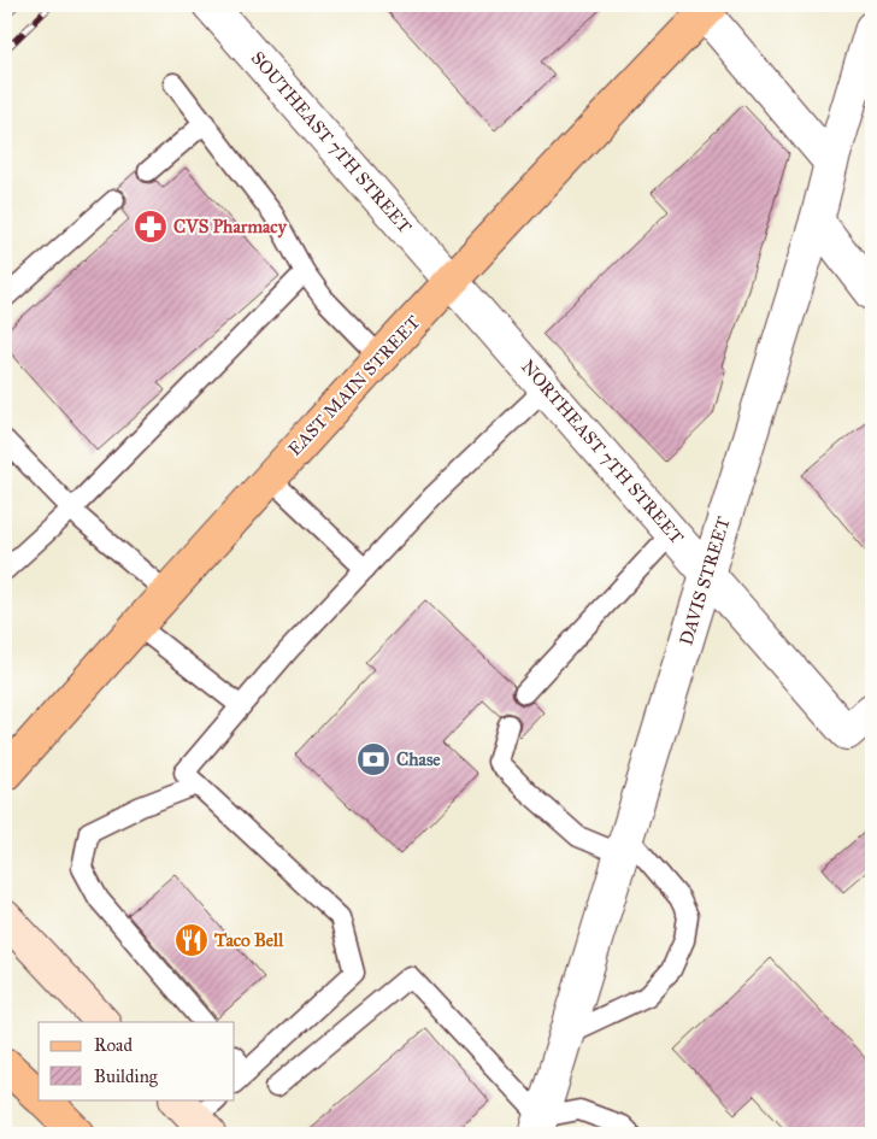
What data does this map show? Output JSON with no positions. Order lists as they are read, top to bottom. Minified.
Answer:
{"streets":{"main road":["EAST MAIN STREET"],"street":["SOUTHEAST 7TH STREET","NORTHEAST 7TH STREET","DAVIS STREET"]},"crossings":[["SOUTHEAST 7TH STREET","EAST MAIN STREET"],["SOUTHEAST 7TH STREET","NORTHEAST 7TH STREET"],["EAST MAIN STREET","NORTHEAST 7TH STREET"],["NORTHEAST 7TH STREET","DAVIS STREET"]],"places":{"pharmacy":["CVS Pharmacy"],"bank":["Chase"],"restaurant":["Taco Bell"]},"legend":["Road","Building"]}
